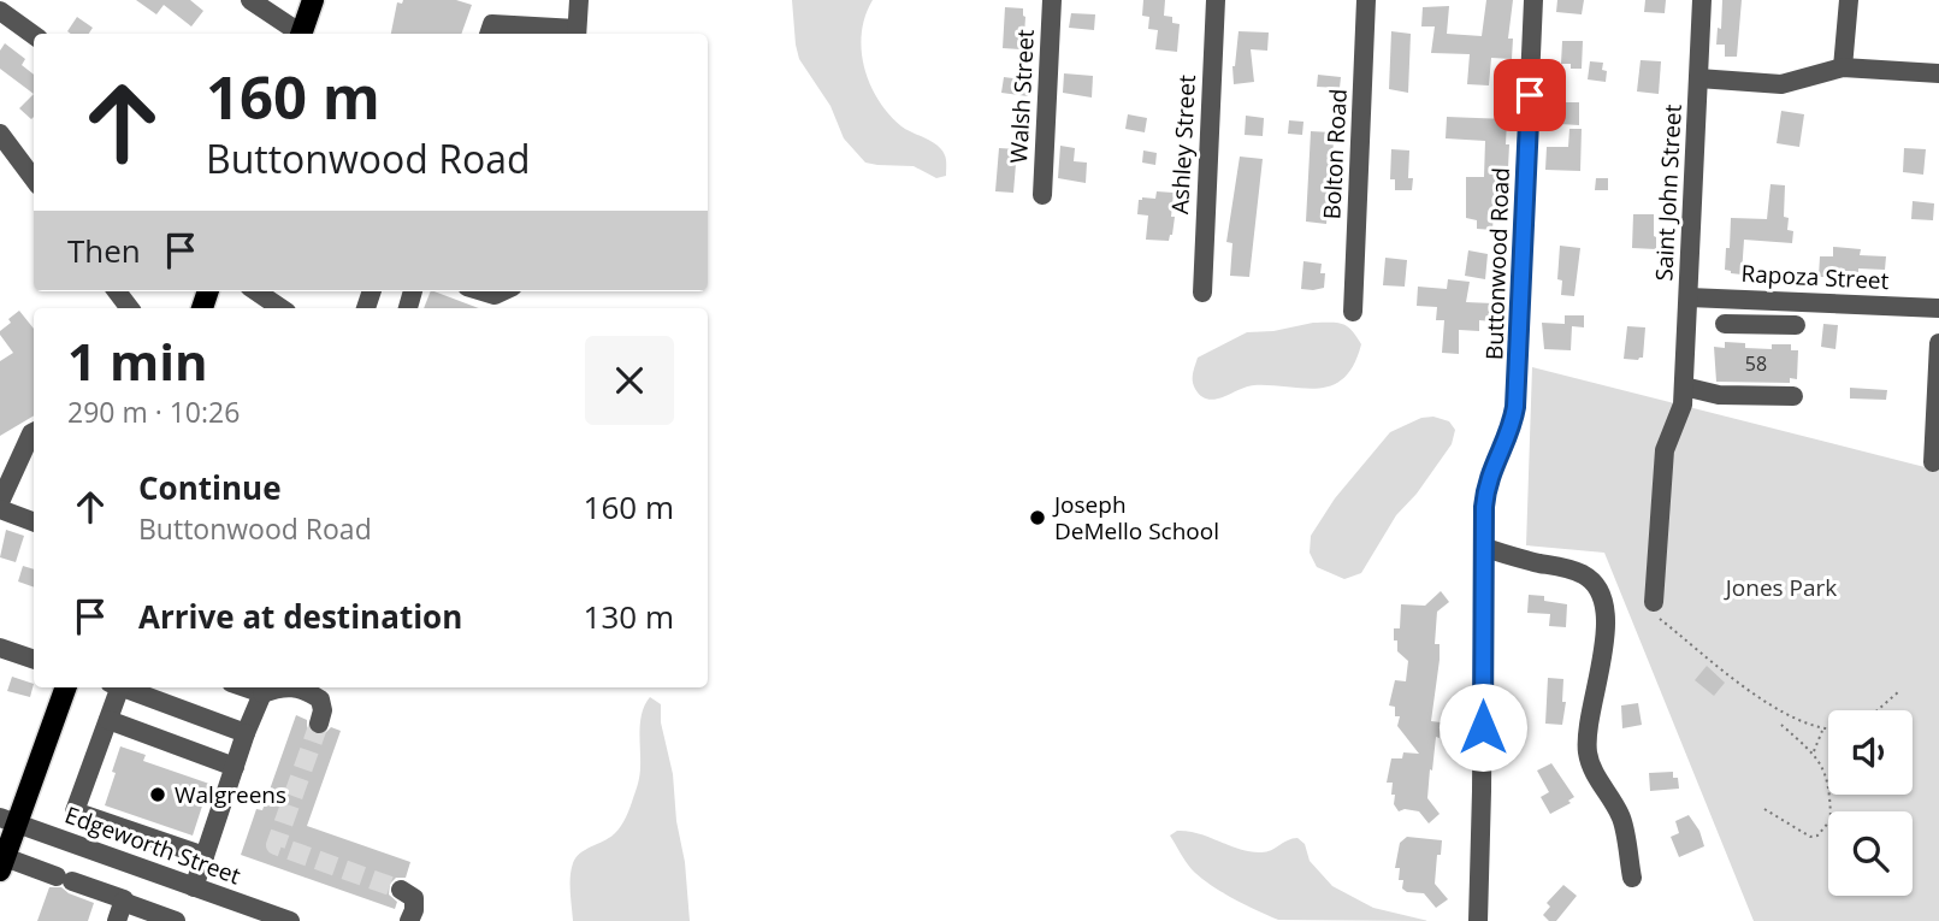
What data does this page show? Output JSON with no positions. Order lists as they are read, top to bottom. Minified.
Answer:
{"streets":{"street":["Walsh Street","Ashley Street","Bolton Road","Saint John Street","Buttonwood Road","Rapoza Street","Edgeworth Street"]},"crossings":[["Saint John Street","Rapoza Street"]],"parks":["Jones Park"],"places":["Joseph DeMello School","Walgreens"],"house_numbers":["58"],"page":{"turn":["160 m","Buttonwood Road"],"then":"Then","heading":["1 min","290 m · 10:26"],"list":[{"name":"Continue","note":"Buttonwood Road","value":"160 m"},{"name":"Arrive at destination","value":"130 m"}]}}
